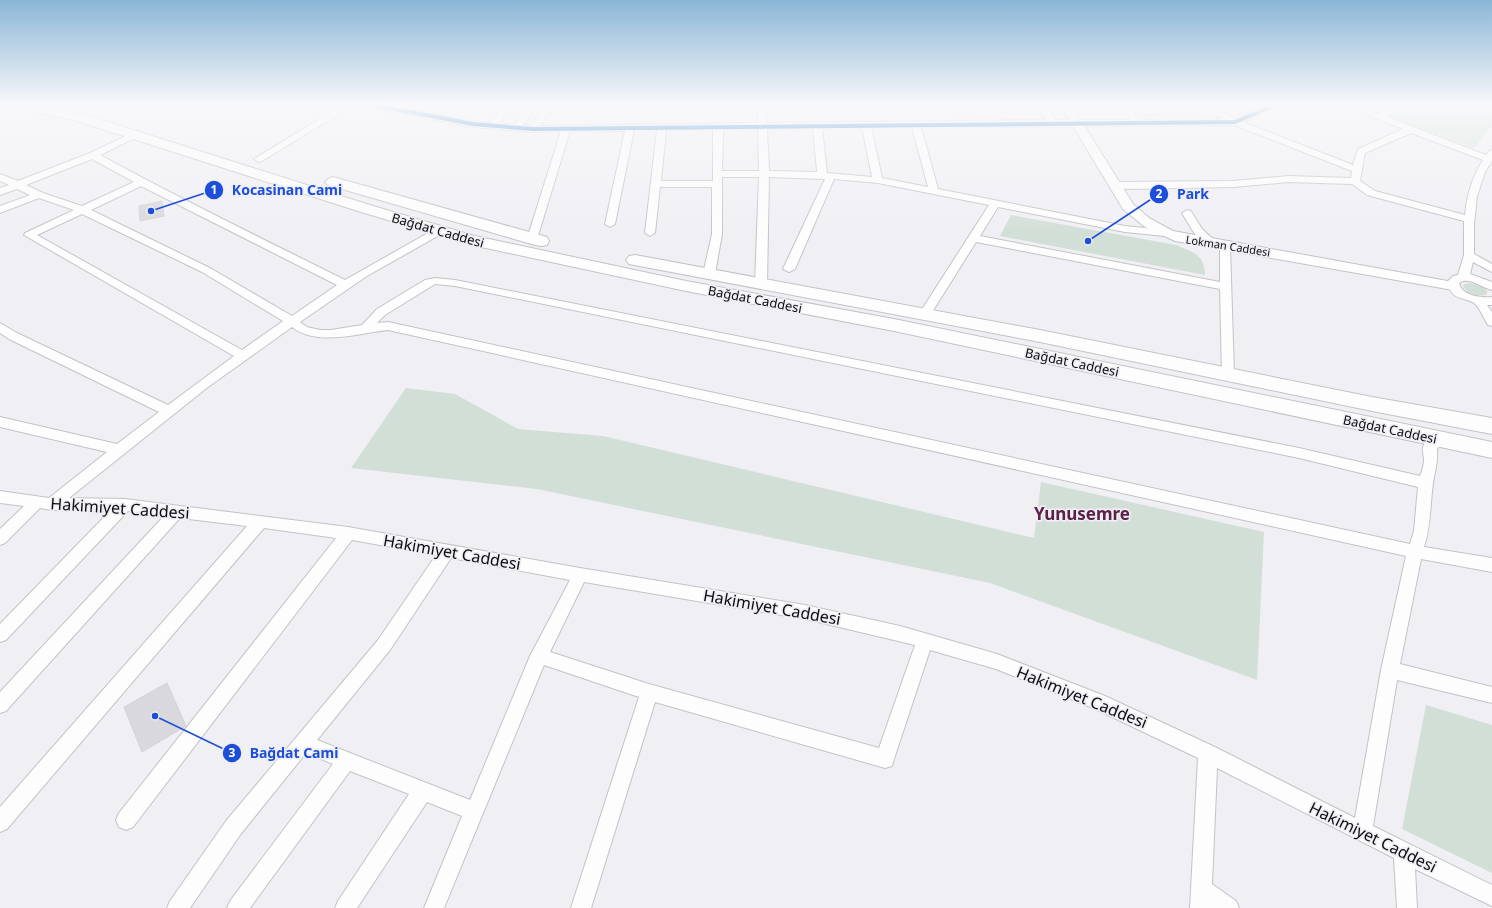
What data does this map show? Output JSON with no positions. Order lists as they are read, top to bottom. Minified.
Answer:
{"streets":{"main road":["Bağdat Caddesi"],"street":["Lokman Caddesi","Hakimiyet Caddesi"]},"districts":["Yunusemre"],"places":["Kocasinan Cami","Park","Bağdat Cami"]}
